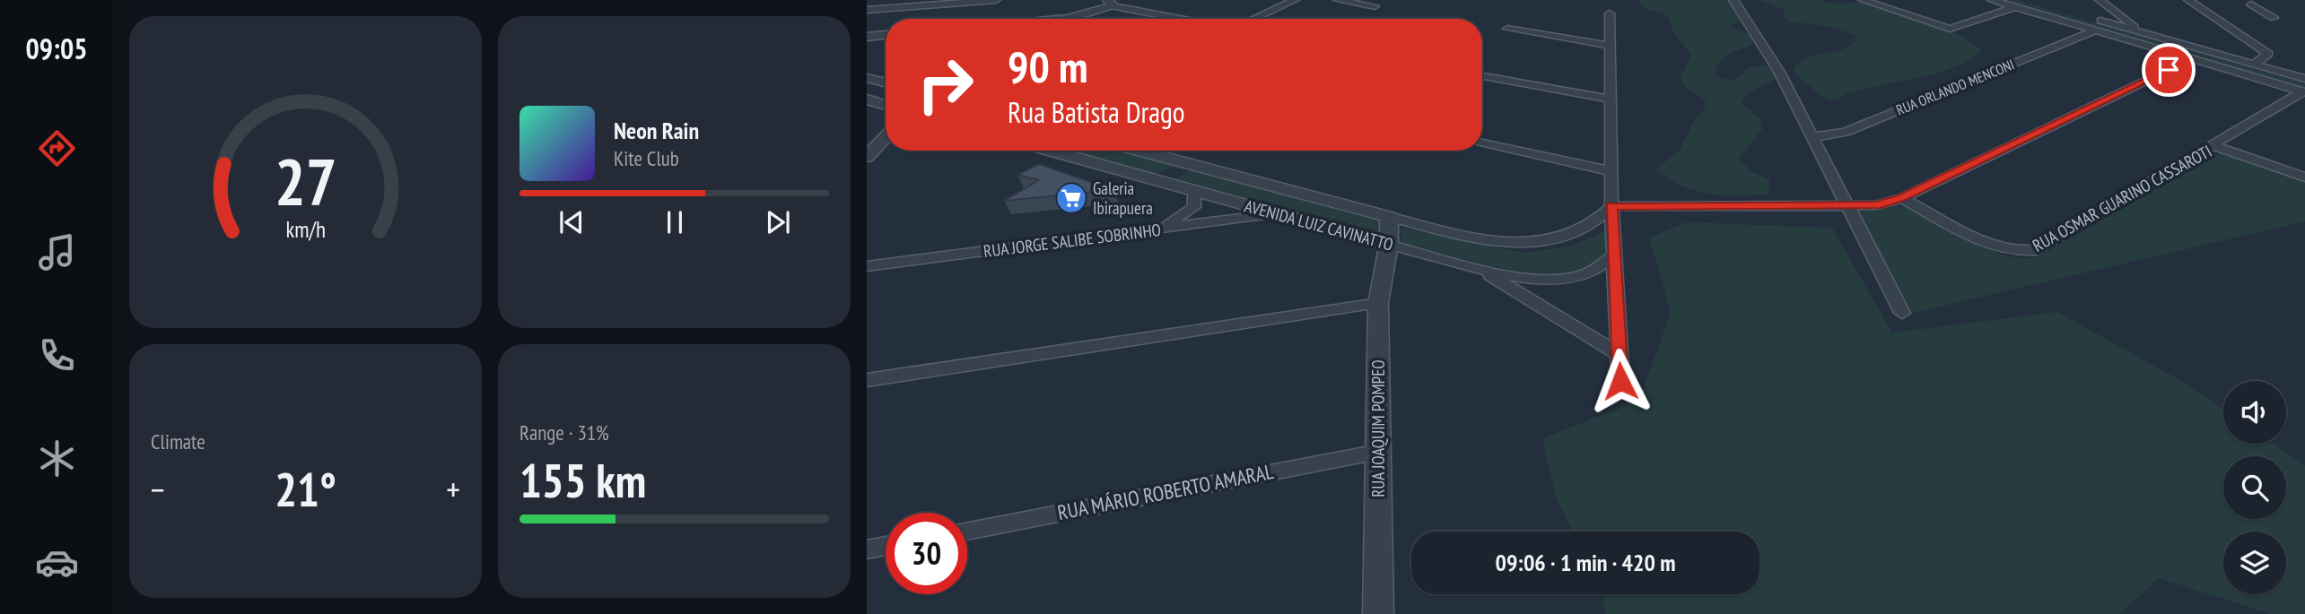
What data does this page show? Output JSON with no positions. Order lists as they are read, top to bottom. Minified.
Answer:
{"streets":{"street":["RUA ORLANDO MENCONI","RUA OSMAR GUARINO CASSAROTI","AVENIDA LUIZ CAVINATTO","RUA JORGE SALIBE SOBRINHO","RUA JOAQUIM POMPEO","RUA MÁRIO ROBERTO AMARAL"]},"crossings":[["AVENIDA LUIZ CAVINATTO","RUA JORGE SALIBE SOBRINHO"],["AVENIDA LUIZ CAVINATTO","RUA JOAQUIM POMPEO"],["RUA JOAQUIM POMPEO","RUA MÁRIO ROBERTO AMARAL"]],"places":{"supermarket":["Galeria Ibirapuera"]},"page":{"tabs":"09:05","turn":["90 m","Rua Batista Drago"],"song":["Neon Rain","Kite Club"],"tile":["Climate",["Range · 31%","155 km"]],"heat":["−","21°","+"],"limit":"30","trip":"09:06 · 1 min · 420 m","gauge":["27","km/h"]}}
